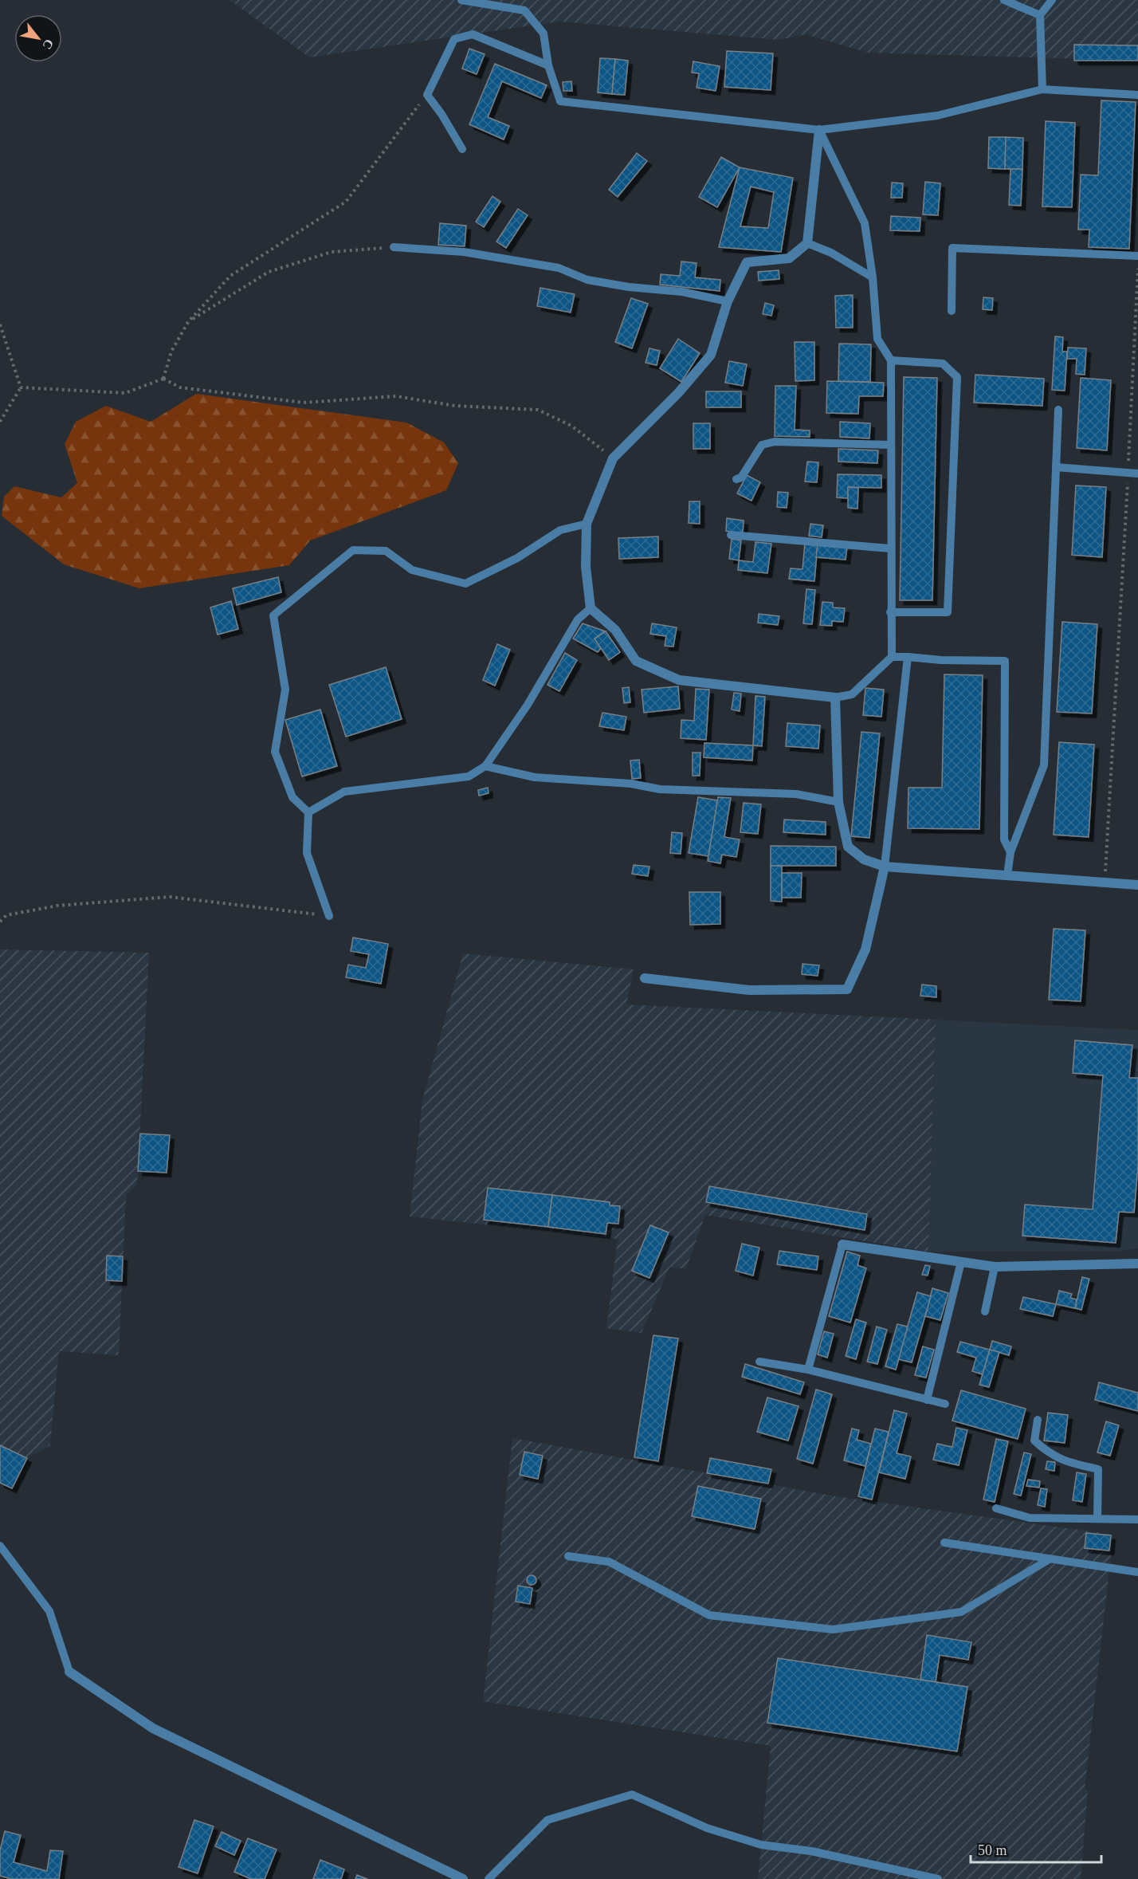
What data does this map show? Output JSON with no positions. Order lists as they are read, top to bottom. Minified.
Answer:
{"scale_bar":"50 m","north":"bottom right"}
